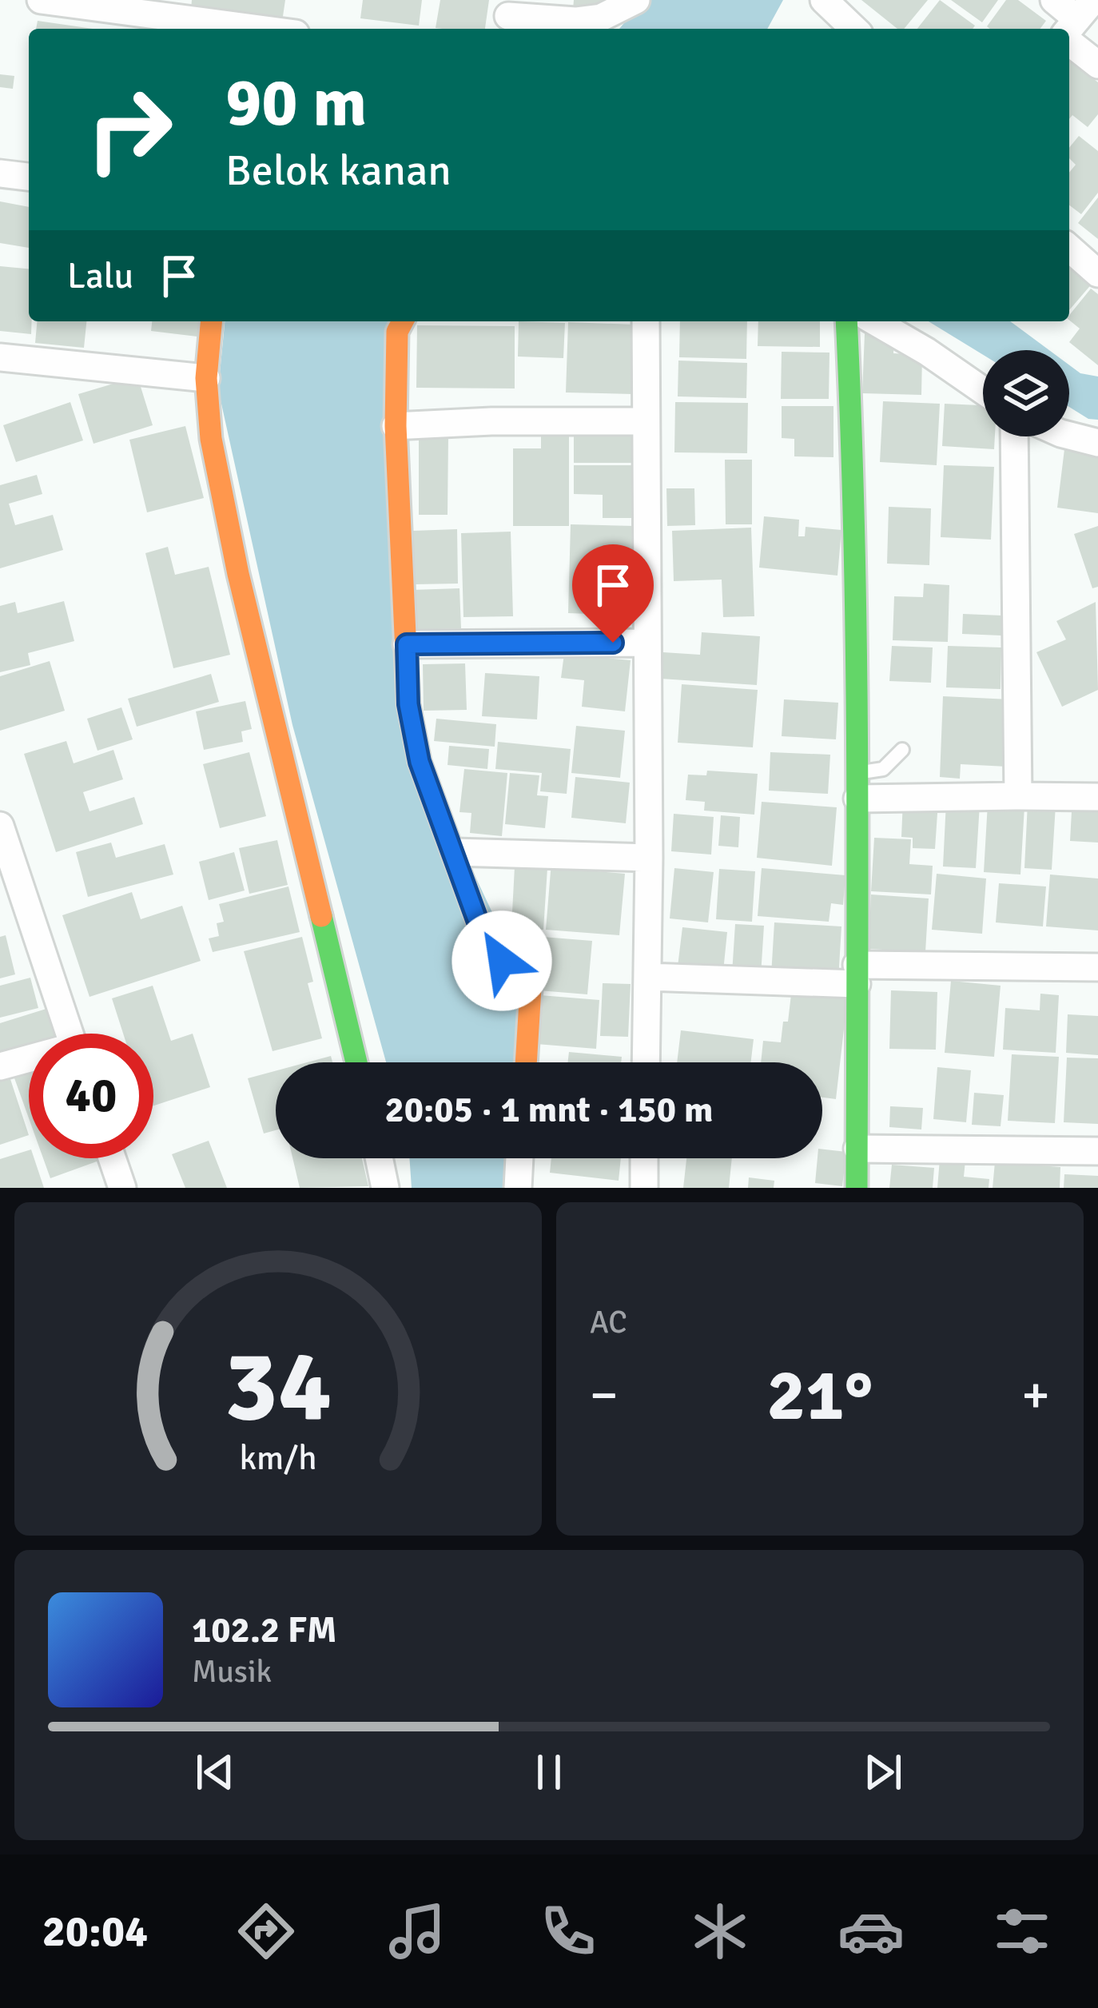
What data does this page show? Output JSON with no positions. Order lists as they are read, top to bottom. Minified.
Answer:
{"page":{"turn":["90 m","Belok kanan"],"then":"Lalu","limit":"40","trip":"20:05 · 1 mnt · 150 m","tile":"AC","heat":["−","21°","+"],"song":["102.2 FM","Musik"],"tabs":"20:04","gauge":["34","km/h"]}}
